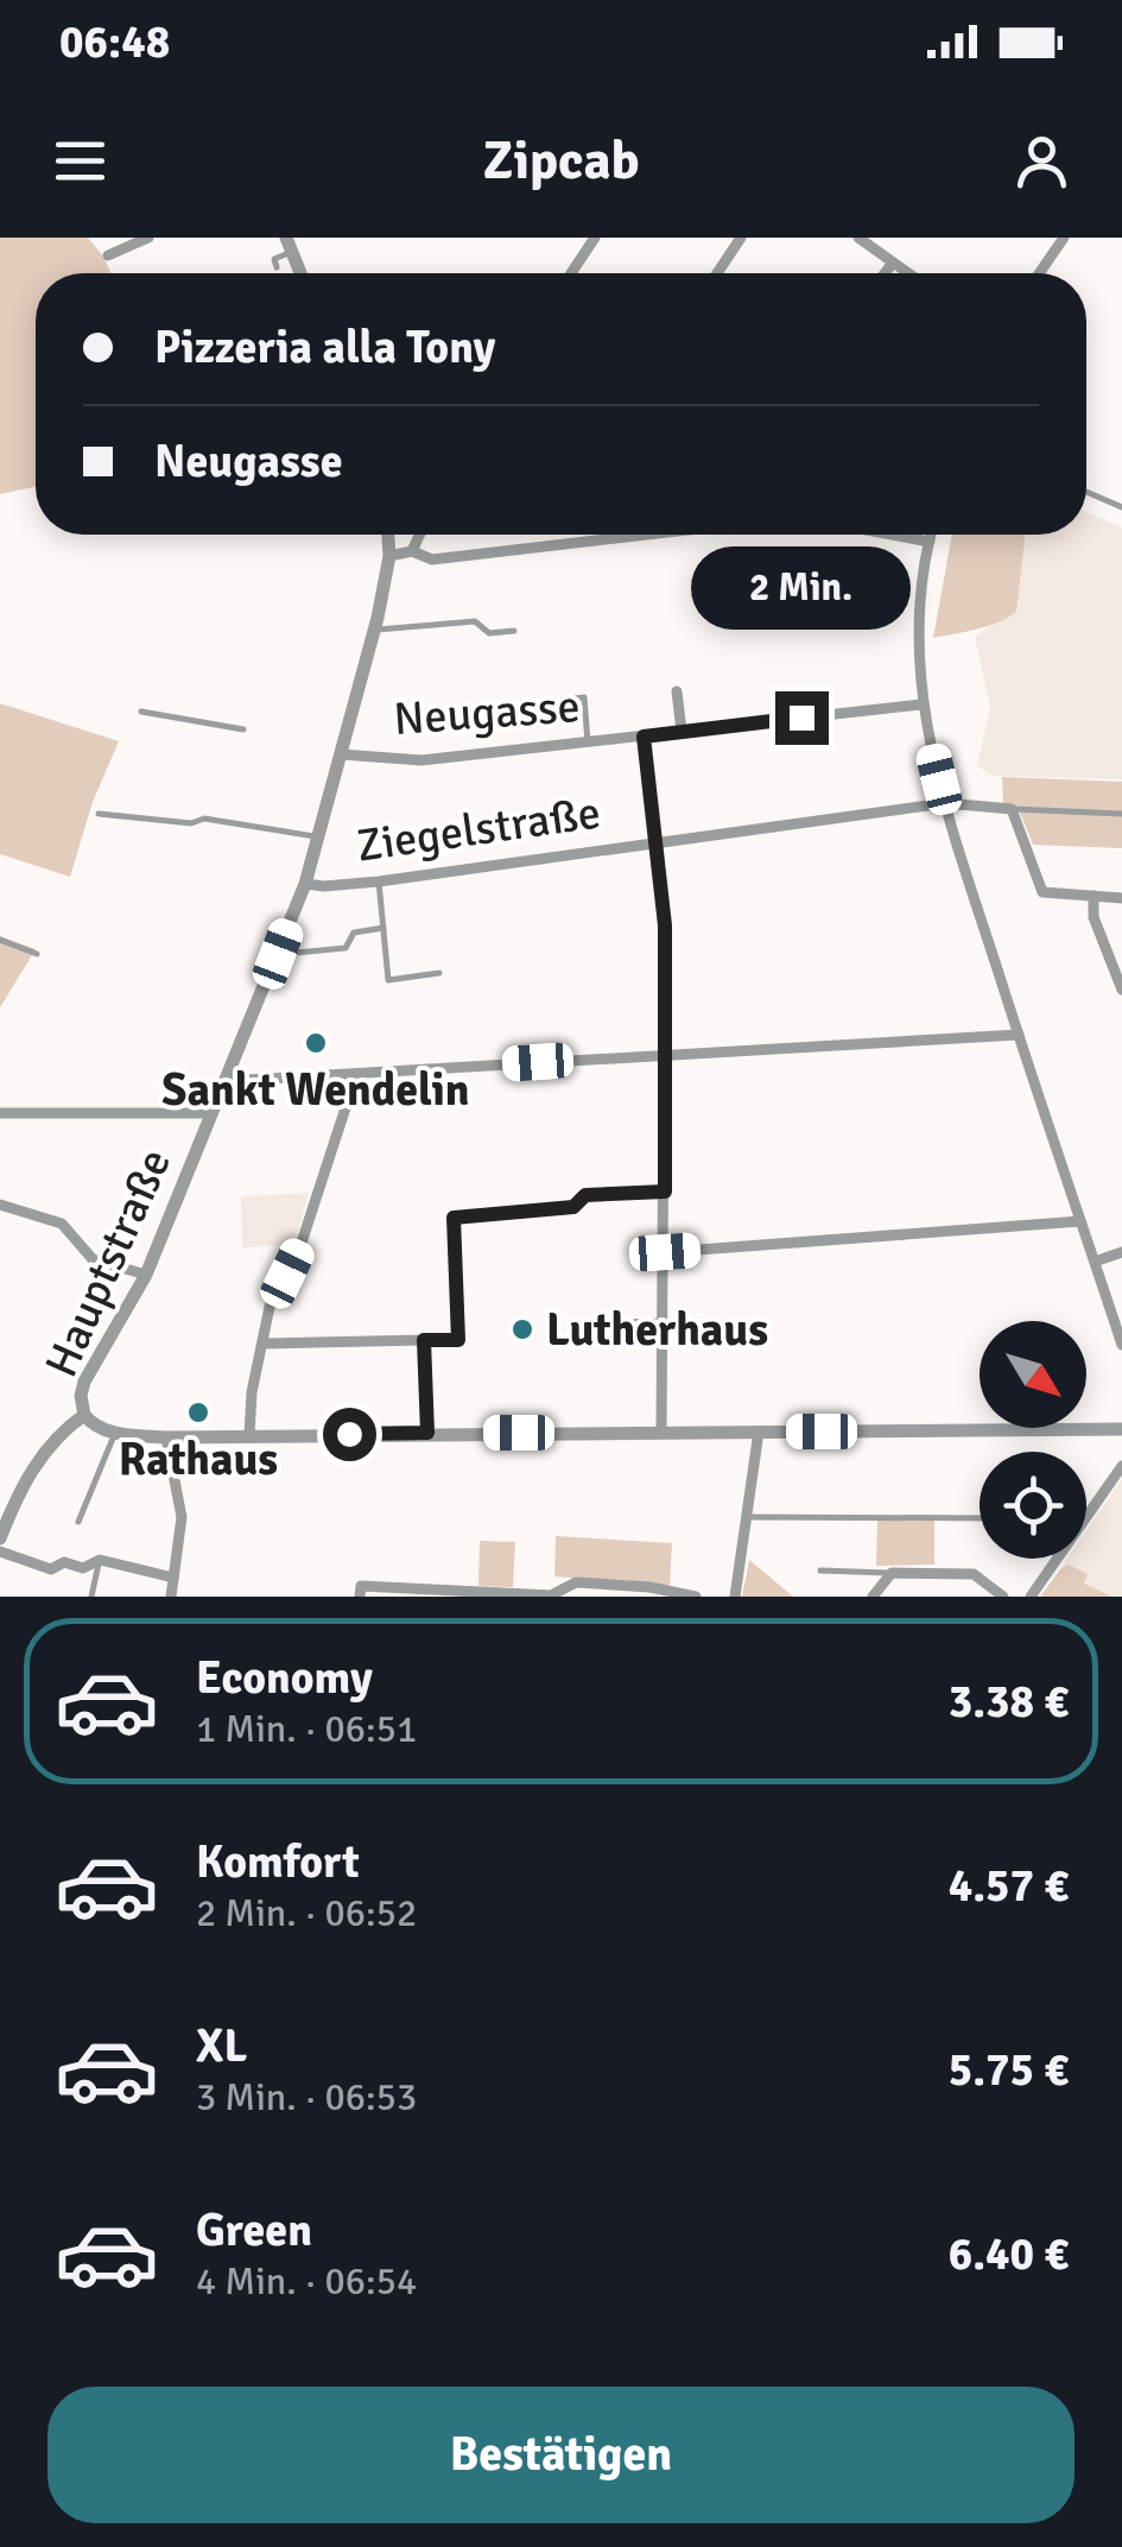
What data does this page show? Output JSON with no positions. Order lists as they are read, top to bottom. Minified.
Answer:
{"streets":{"street":["Neugasse","Ziegelstraße","Hauptstraße"]},"crossings":[["Neugasse","Hauptstraße"],["Ziegelstraße","Hauptstraße"]],"places":["Sankt Wendelin","Lutherhaus","Rathaus"],"north":"bottom right","page":{"status":"06:48","header":"Zipcab","banner":["Pizzeria alla Tony","Neugasse"],"bubble":"2 Min.","list":[{"name":"Economy","note":"1 Min. · 06:51","value":"3.38 €"},{"name":"Komfort","note":"2 Min. · 06:52","value":"4.57 €"},{"name":"XL","note":"3 Min. · 06:53","value":"5.75 €"},{"name":"Green","note":"4 Min. · 06:54","value":"6.40 €"}],"buttons":"Bestätigen"}}
